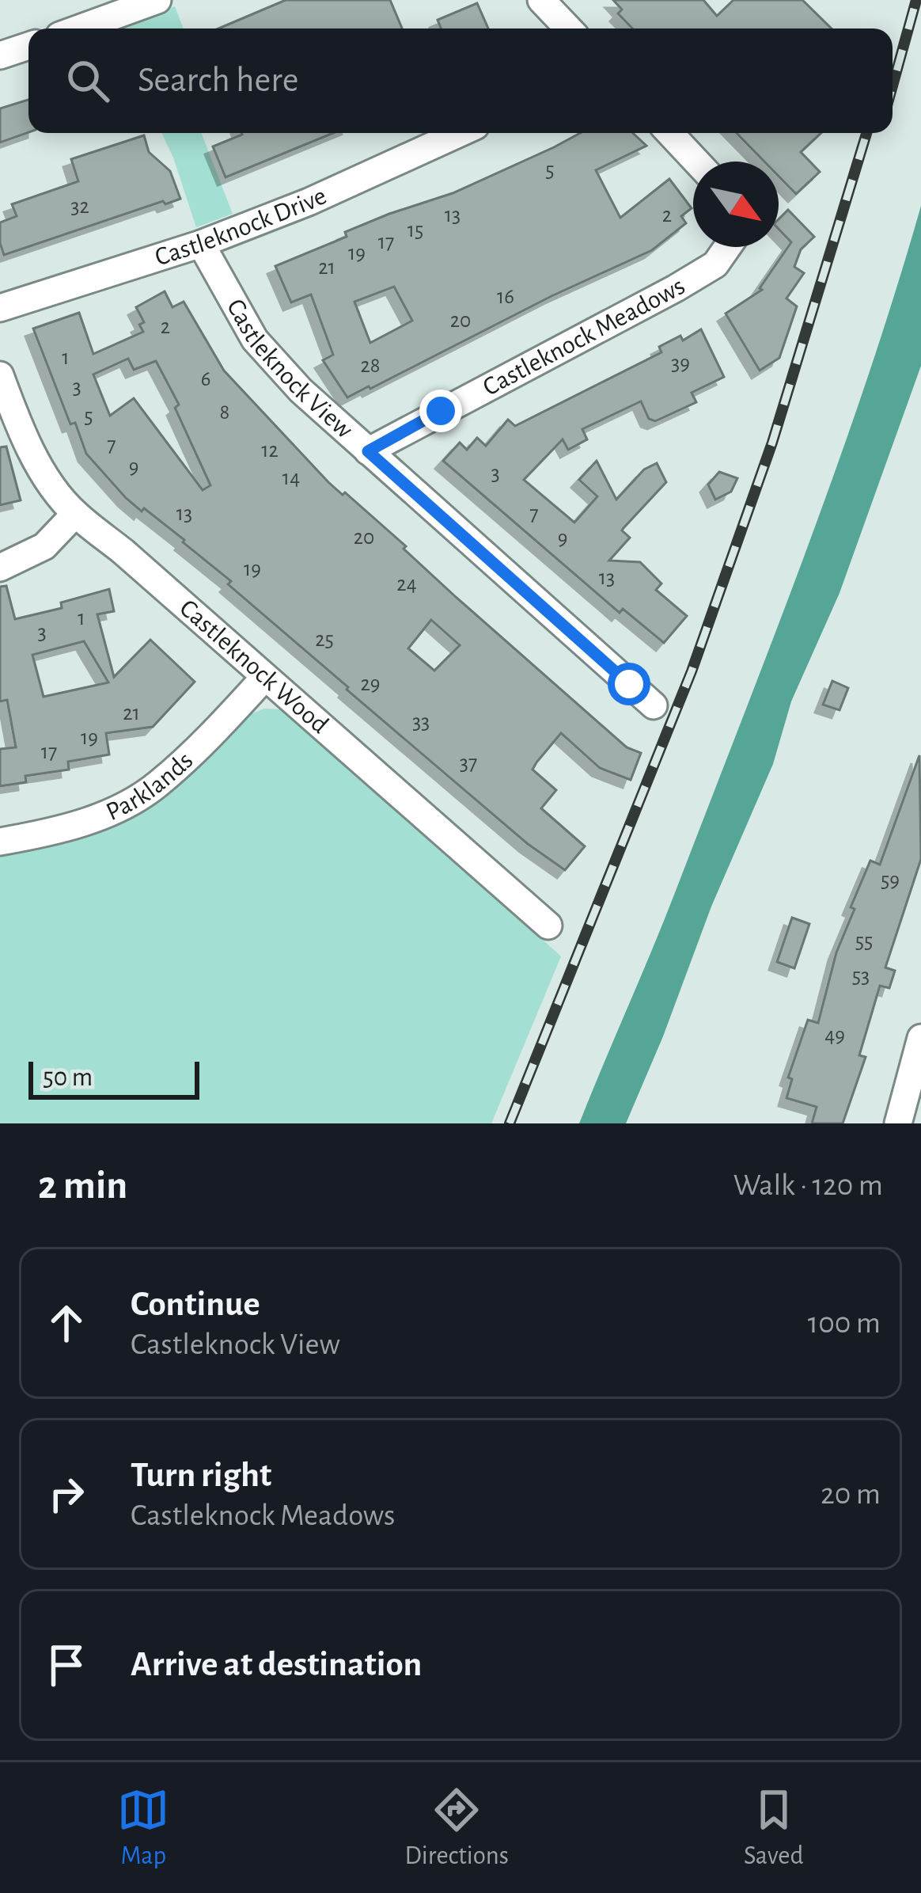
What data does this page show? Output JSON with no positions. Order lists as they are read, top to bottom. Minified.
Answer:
{"streets":{"street":["Castleknock Drive","Castleknock Meadows","Castleknock View","Castleknock Wood","Parklands"]},"crossings":[["Castleknock Drive","Castleknock View"],["Castleknock Meadows","Castleknock View"],["Castleknock Wood","Parklands"]],"house_numbers":["5","32","13","2","15","17","19","21","16","20","2","1","39","28","6","3","8","5","7","12","9","3","14","13","7","20","9","19","13","24","1","3","25","29","21","33","19","17","37","59","55","53","49"],"scale_bar":"50 m","north":"bottom right","page":{"search":"Search here","scale":"50 m","heading":["2 min","Walk · 120 m"],"list":[["Continue","Castleknock View","100 m"],["Turn right","Castleknock Meadows","20 m"],"Arrive at destination"],"nav":["Map","Directions","Saved"]}}
